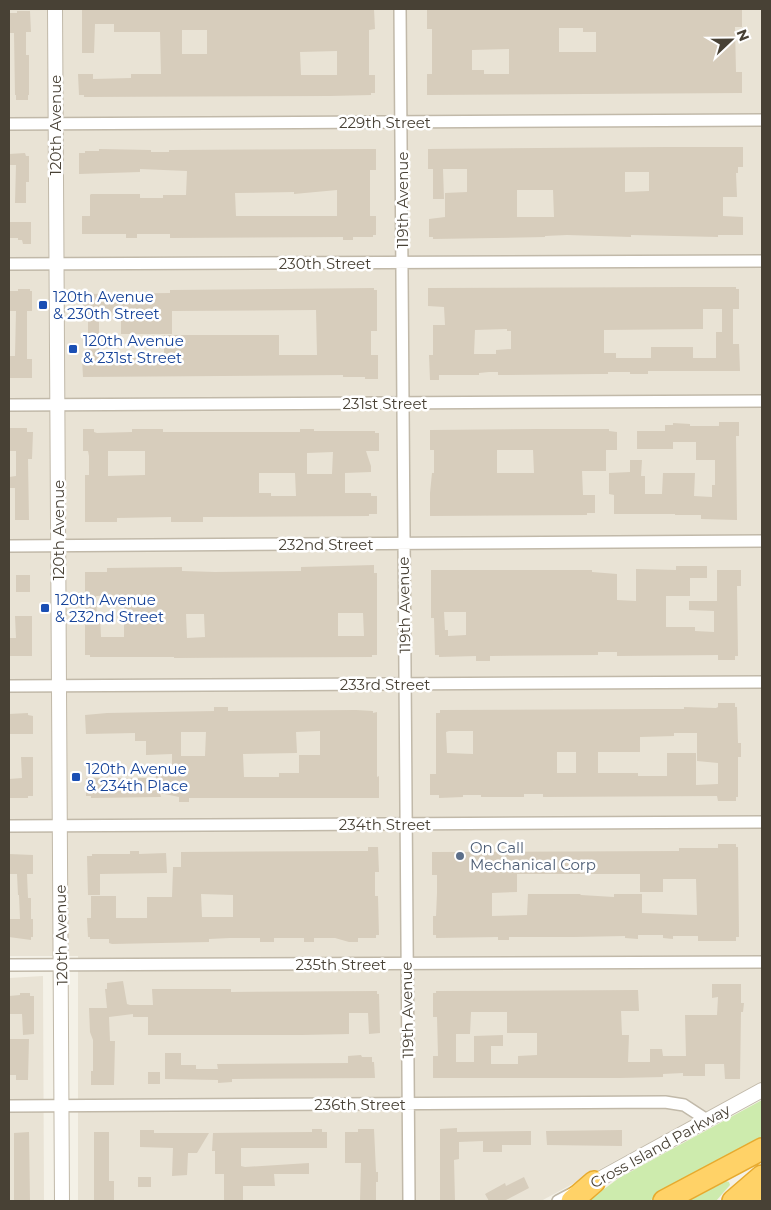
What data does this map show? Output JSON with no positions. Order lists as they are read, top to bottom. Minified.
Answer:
{"streets":{"street":["229th Street","120th Avenue","119th Avenue","230th Street","231st Street","232nd Street","233rd Street","234th Street","235th Street","236th Street","Cross Island Parkway"]},"crossings":[["229th Street","120th Avenue"],["229th Street","119th Avenue"],["120th Avenue","230th Street"],["120th Avenue","231st Street"],["120th Avenue","232nd Street"],["120th Avenue","233rd Street"],["120th Avenue","234th Street"],["120th Avenue","235th Street"],["120th Avenue","236th Street"],["119th Avenue","230th Street"],["119th Avenue","231st Street"],["119th Avenue","232nd Street"],["119th Avenue","233rd Street"],["119th Avenue","234th Street"],["119th Avenue","235th Street"],["119th Avenue","236th Street"],["236th Street","Cross Island Parkway"]],"places":{"transit":["120th Avenue & 230th Street","120th Avenue & 231st Street","120th Avenue & 232nd Street","120th Avenue & 234th Place"],"other":["On Call Mechanical Corp"]},"north":"right"}
